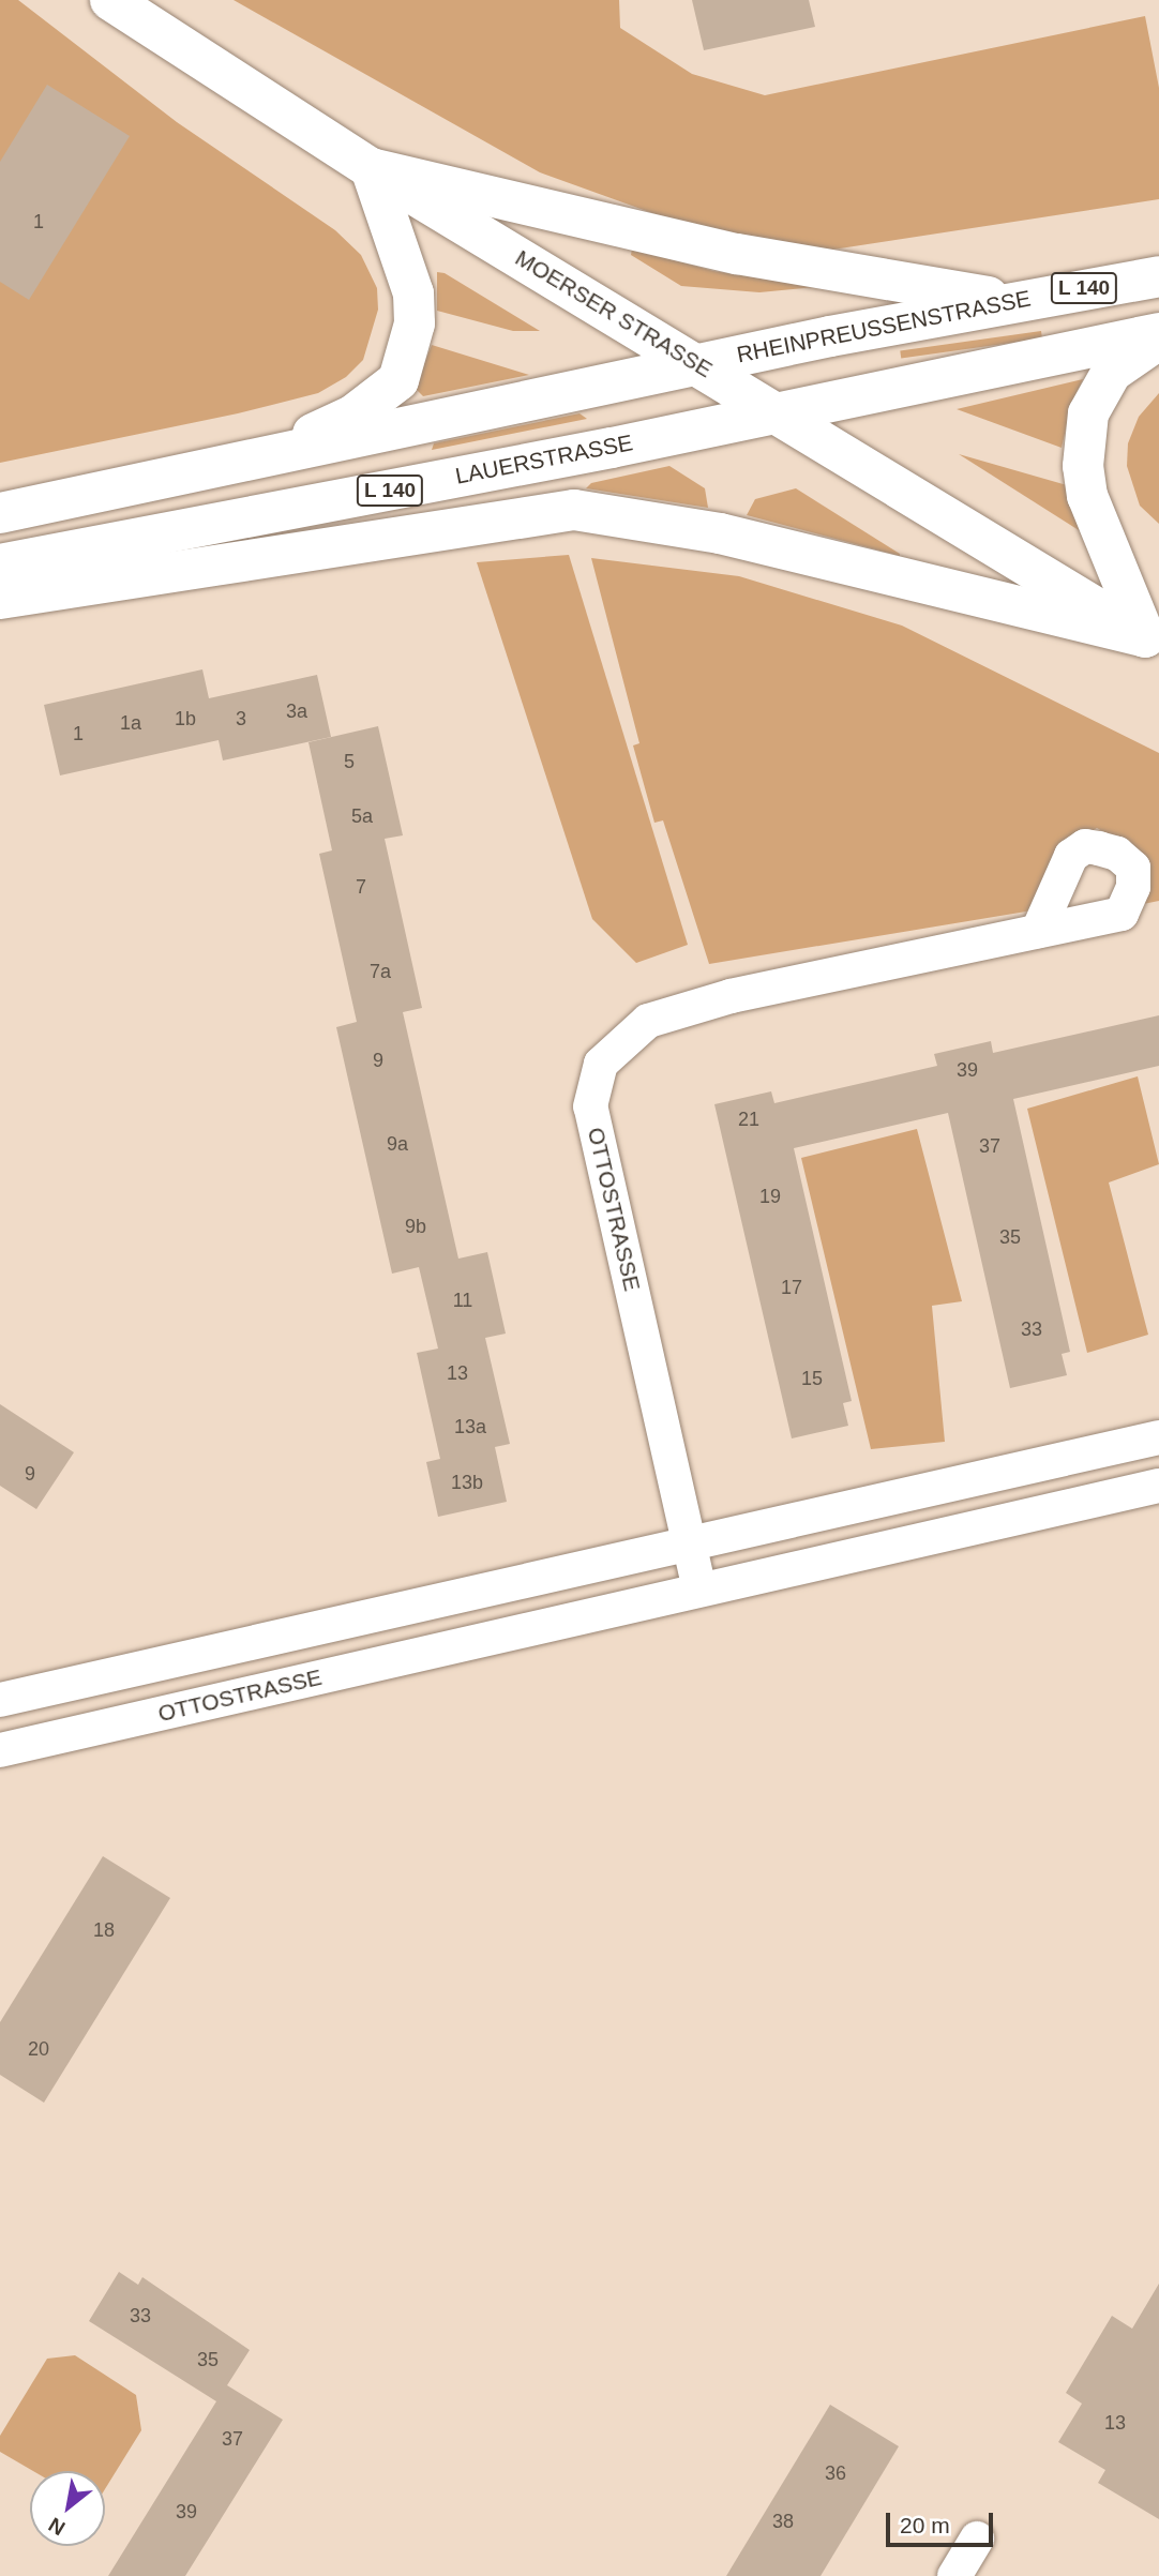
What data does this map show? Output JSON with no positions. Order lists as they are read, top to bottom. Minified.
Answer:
{"streets":{"main road":["L 140","MOERSER STRASSE","RHEINPREUSSENSTRASSE","LAUERSTRASSE"],"street":["OTTOSTRASSE"]},"crossings":[["L 140","MOERSER STRASSE"],["L 140","RHEINPREUSSENSTRASSE"],["L 140","LAUERSTRASSE"],["MOERSER STRASSE","RHEINPREUSSENSTRASSE"],["MOERSER STRASSE","LAUERSTRASSE"]],"house_numbers":["1","3a","1b","3","1a","1","5","5a","7","7a","9","39","21","9a","37","19","9b","35","17","11","33","13","15","13a","9","13b","18","20","33","35","13","37","36","39","38"],"scale_bar":"20 m","north":"bottom left"}
